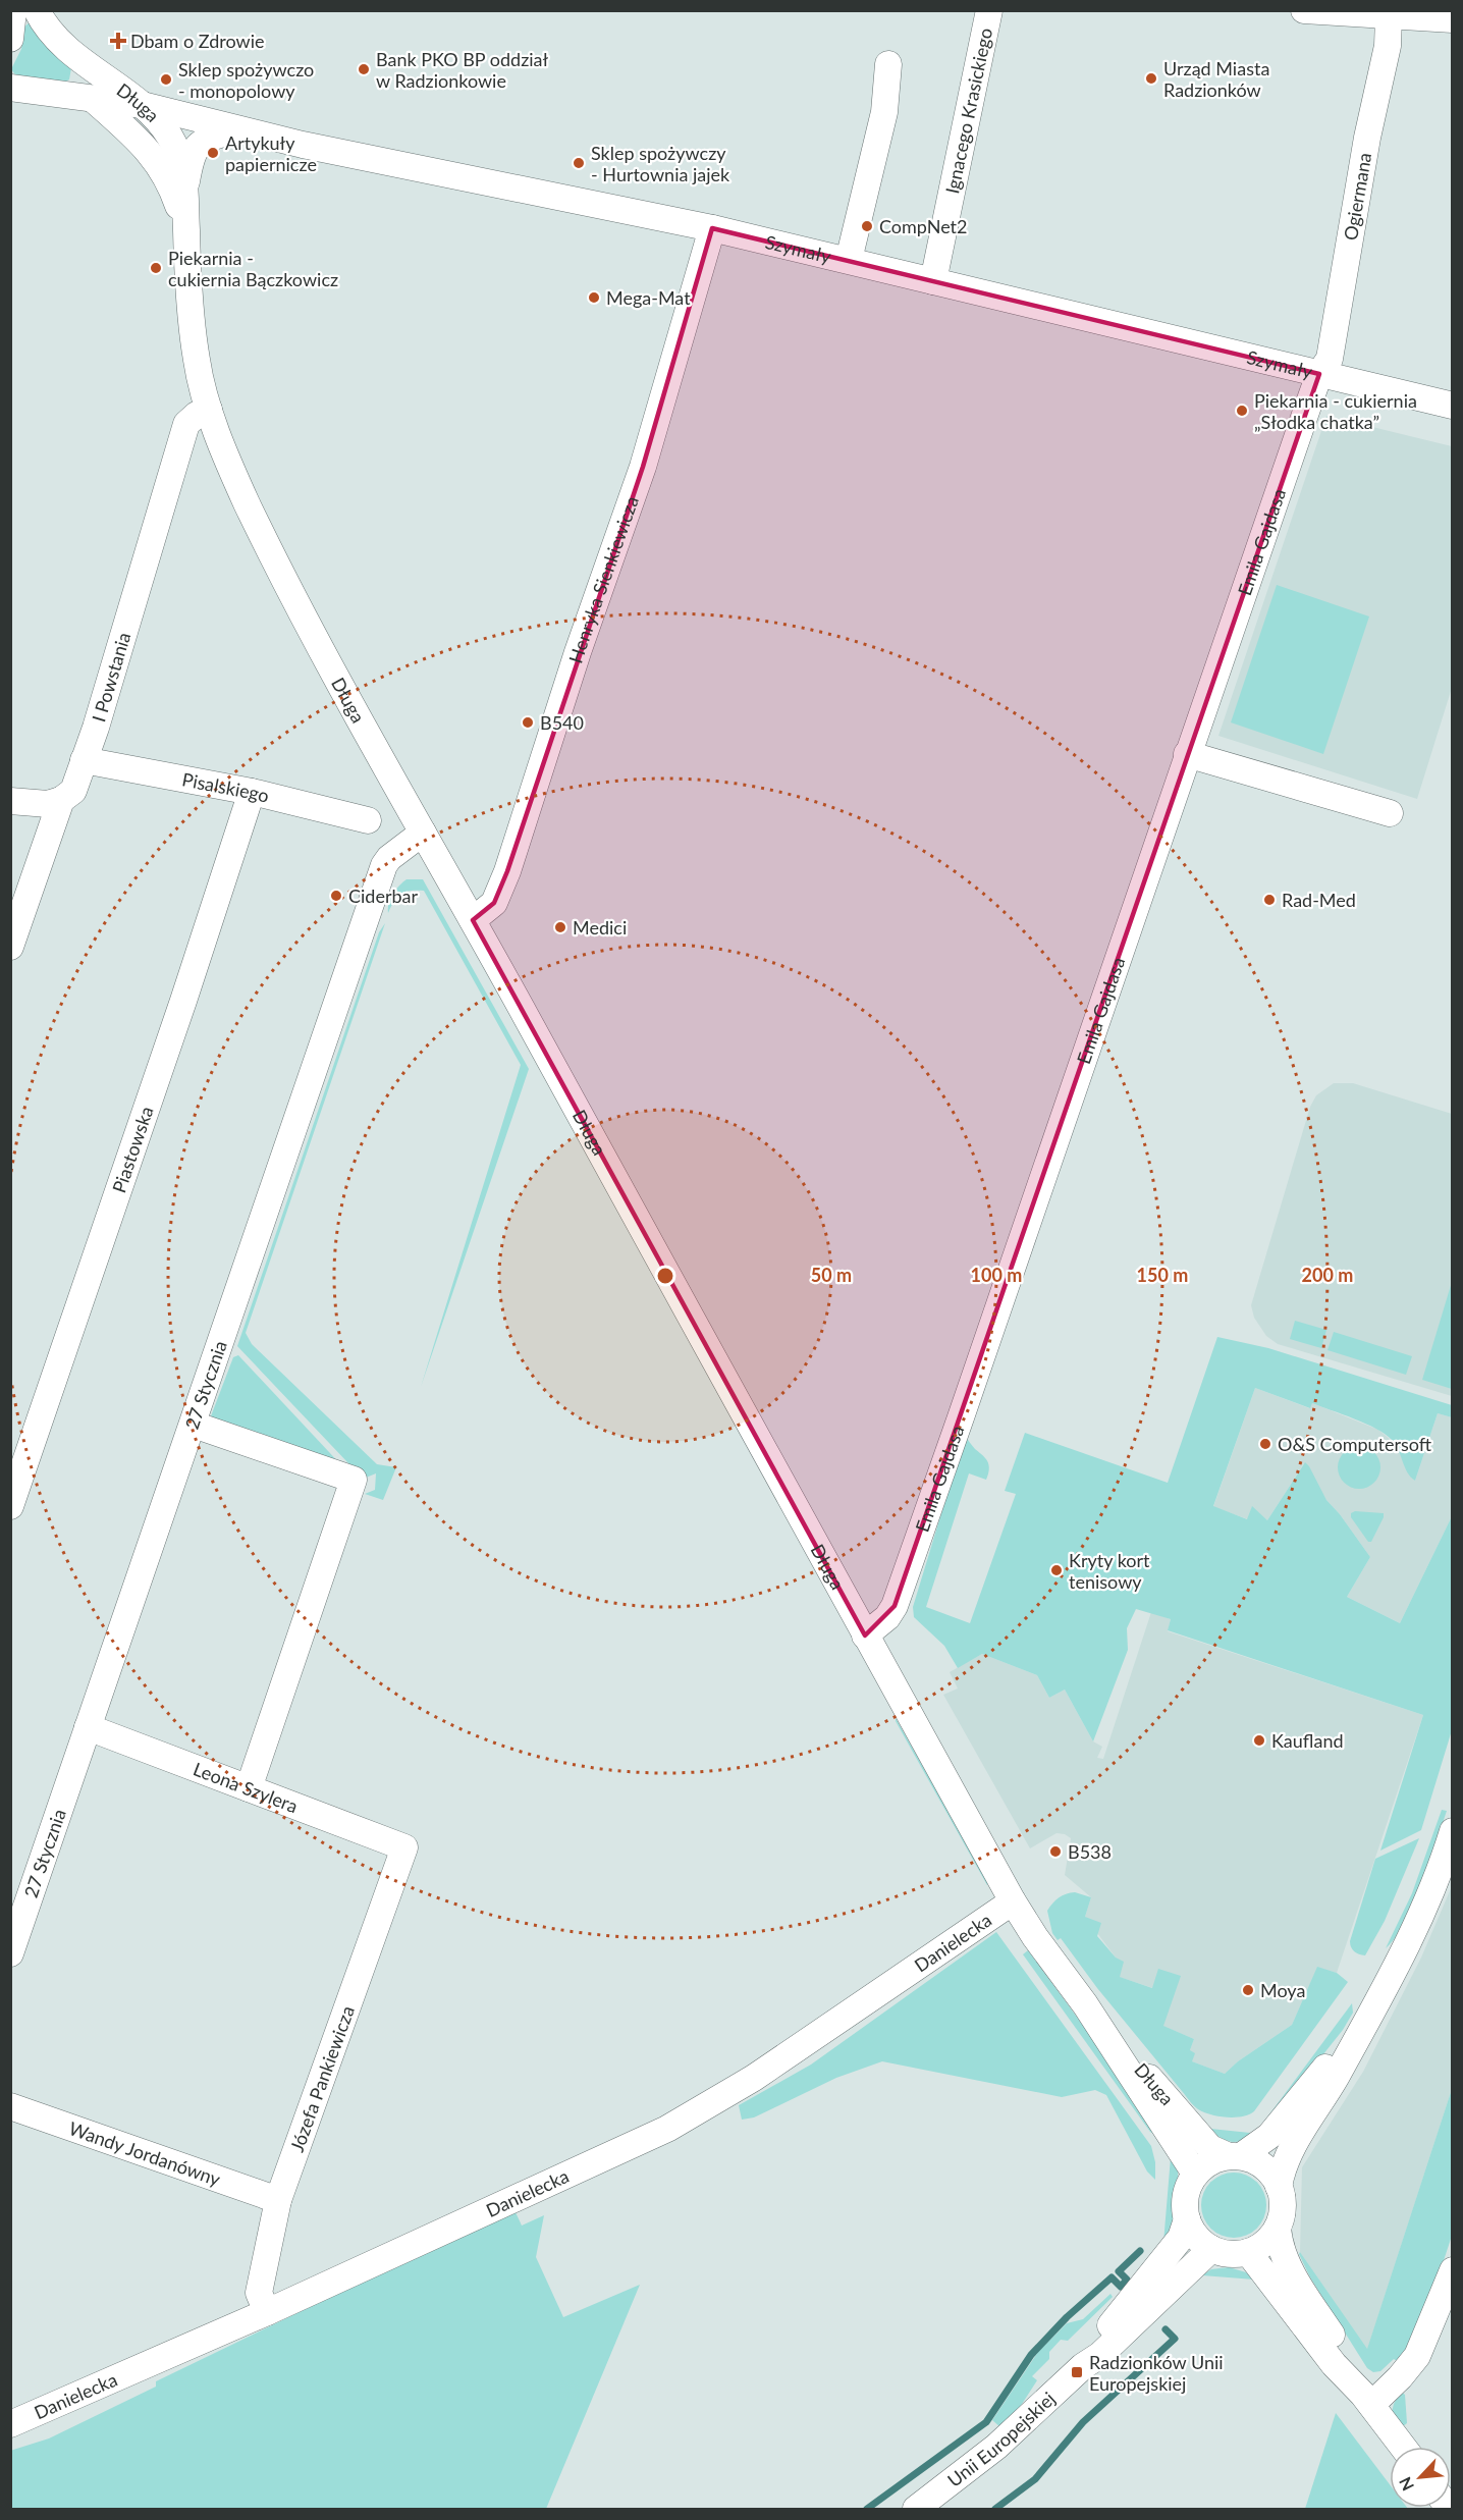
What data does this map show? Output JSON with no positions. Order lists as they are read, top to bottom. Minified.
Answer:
{"streets":{"street":["Długa","Ignacego Krasickiego","Ogiermana","Szymały","Emila Gajdasa","Henryka Sienkiewicza","I Powstania","Pisalskiego","Piastowska","27 Stycznia","Leona Szylera","Danielecka","Józefa Pankiewicza","Wandy Jordanówny","Unii Europejskiej"]},"crossings":[["Długa","Szymały"],["Długa","Emila Gajdasa"],["Długa","Henryka Sienkiewicza"],["Długa","I Powstania"],["Długa","27 Stycznia"],["Długa","Danielecka"],["Długa","Unii Europejskiej"],["Ignacego Krasickiego","Szymały"],["Ogiermana","Szymały"],["Ogiermana","Emila Gajdasa"],["Szymały","Emila Gajdasa"],["Szymały","Henryka Sienkiewicza"],["I Powstania","Pisalskiego"],["Pisalskiego","Piastowska"],["27 Stycznia","Leona Szylera"],["Leona Szylera","Józefa Pankiewicza"],["Danielecka","Józefa Pankiewicza"],["Józefa Pankiewicza","Wandy Jordanówny"]],"places":{"health":["Dbam o Zdrowie"],"other":["Bank PKO BP oddział w Radzionkowie","Urząd Miasta Radzionków","Sklep spożywczo - monopolowy","Artykuły papiernicze","Sklep spożywczy - Hurtownia jajek","CompNet2","Piekarnia - cukiernia Bączkowicz","Mega-Mat","Piekarnia - cukiernia „Słodka chatka”","B540","Ciderbar","Rad-Med","Medici","O&S Computersoft","Kryty kort tenisowy","Kaufland","B538","Moya"],"transit":["Radzionków Unii Europejskiej"]},"north":"bottom left","rings":["50 m","100 m","150 m","200 m"]}
